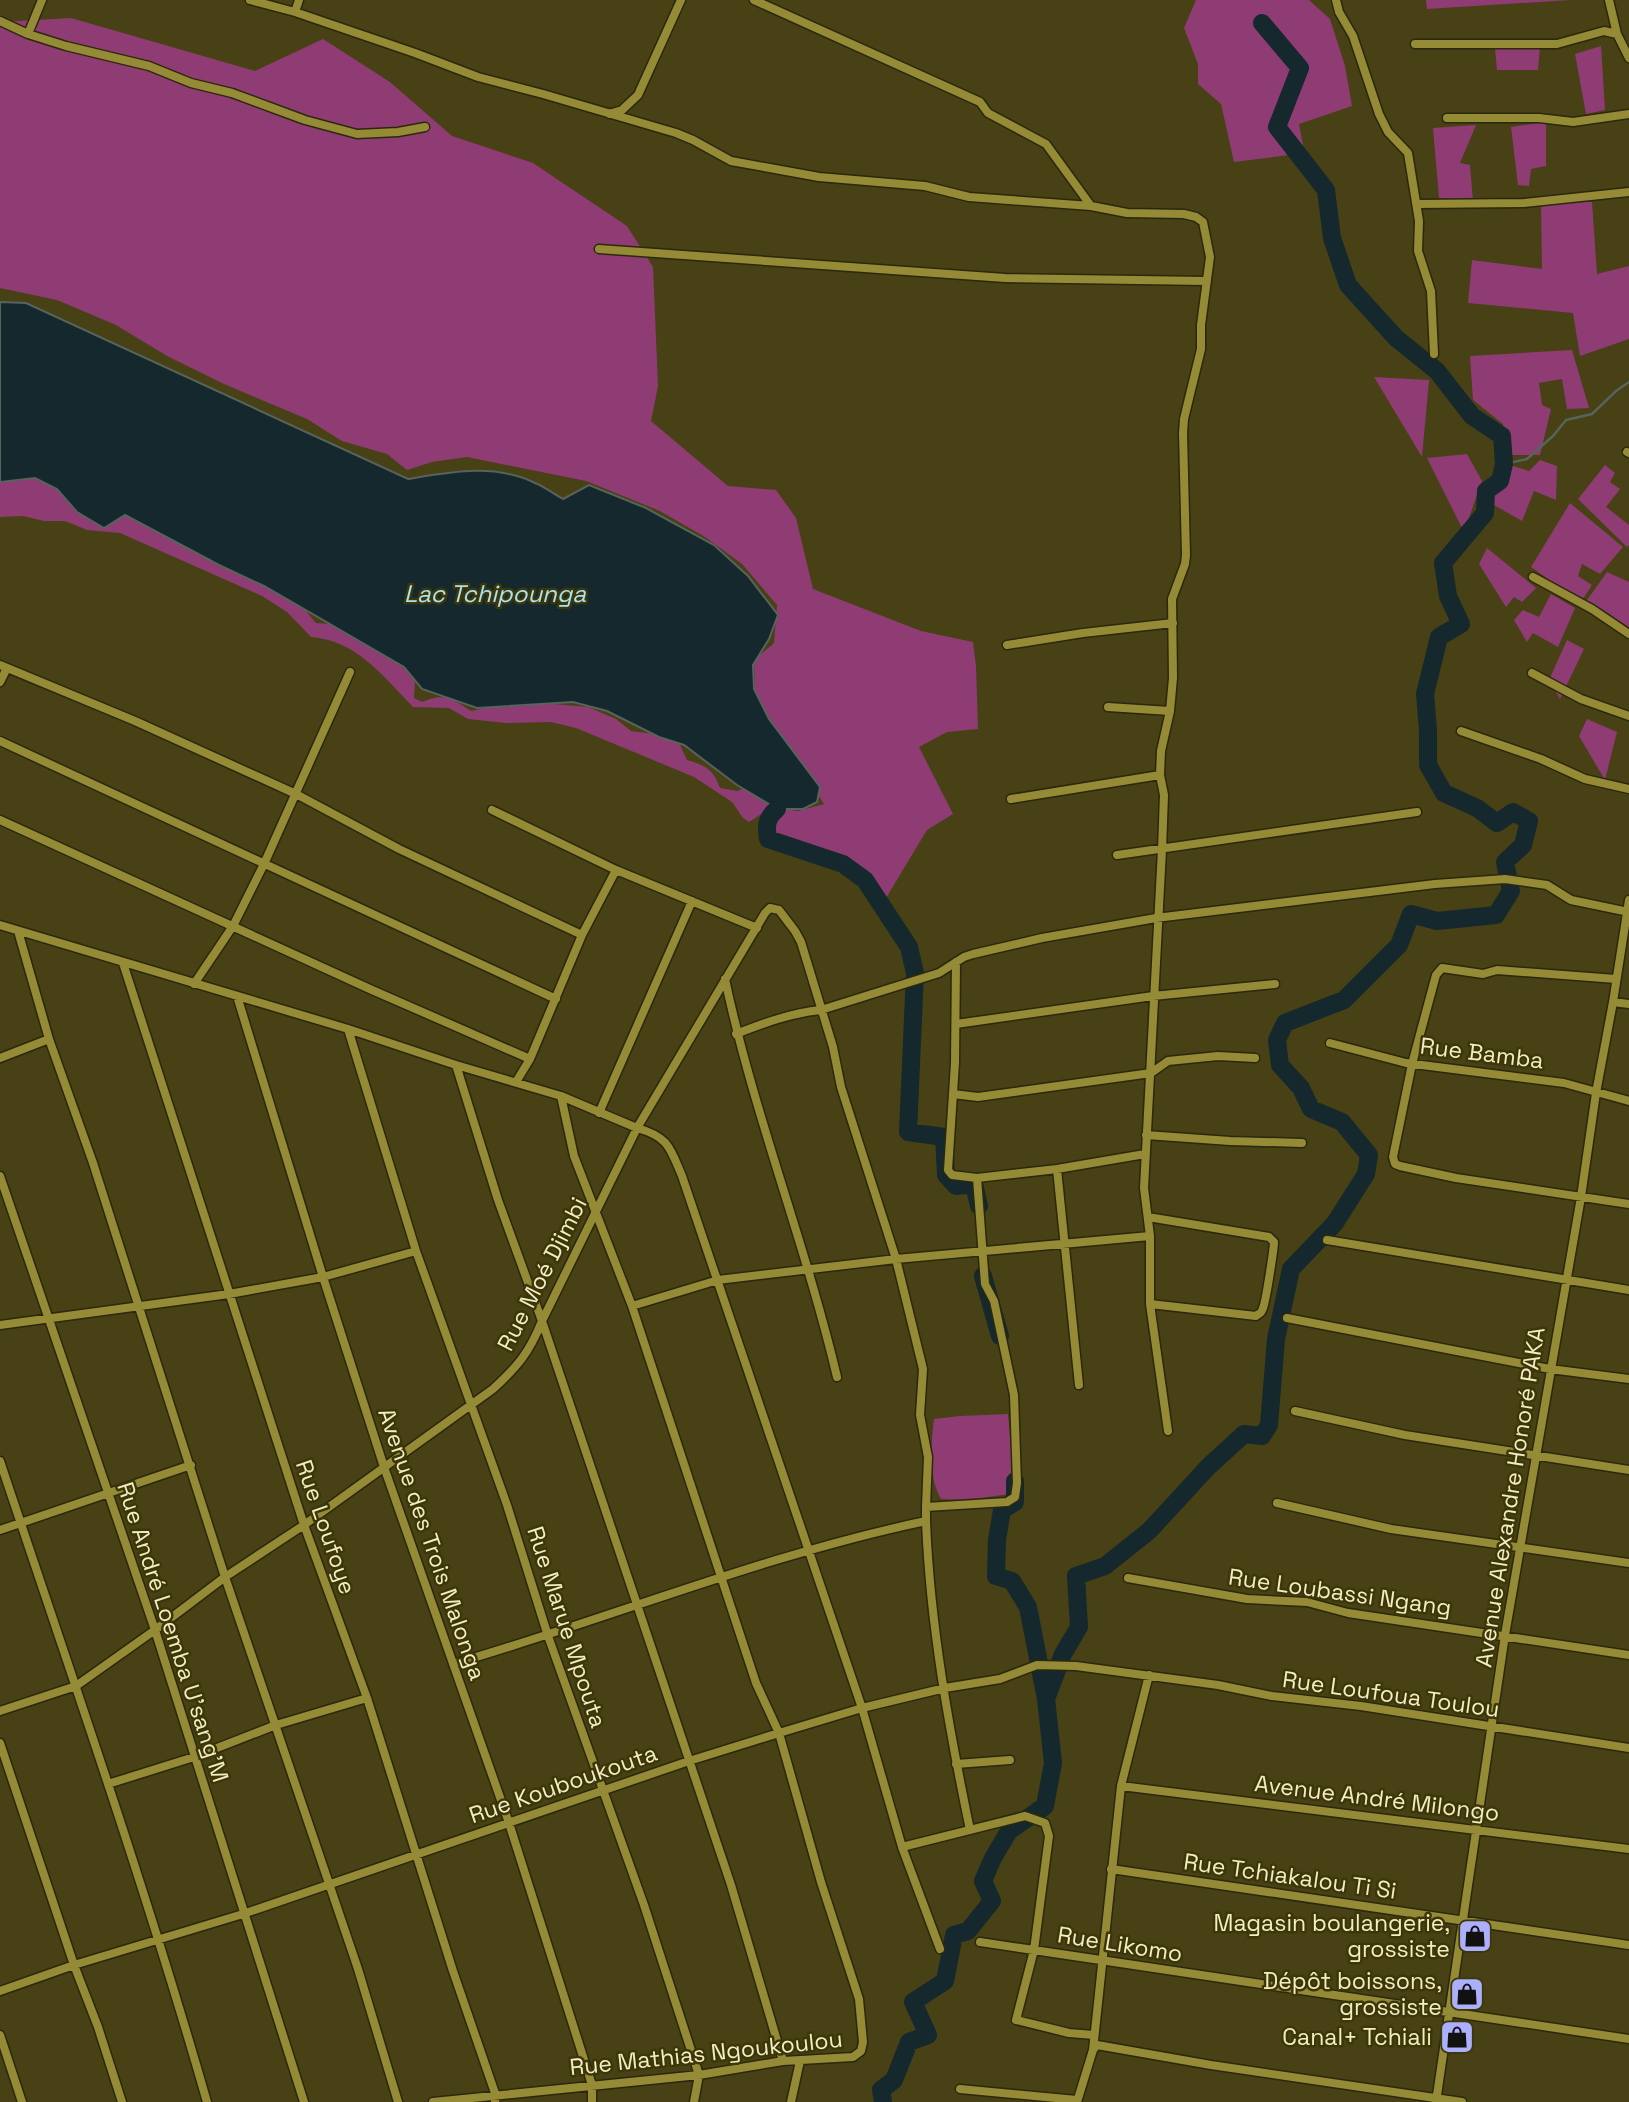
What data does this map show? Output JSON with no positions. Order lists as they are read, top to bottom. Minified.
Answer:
{"streets":{"street":["Rue Bamba","Rue Moé Djimbi","Avenue Alexandre Honoré PAKA","Rue Loufoye","Avenue des Trois Malonga","Rue Loubassi Ngang","Rue Marue Mpouta","Rue André Loemba U'sang'M","Rue Loufoua Toulou","Rue Kouboukouta","Avenue André Milongo","Rue Tchiakalou Ti Si","Rue Likomo","Rue Mathias Ngoukoulou"]},"crossings":[["Rue Bamba","Avenue Alexandre Honoré PAKA"],["Rue Moé Djimbi","Rue Loufoye"],["Rue Moé Djimbi","Avenue des Trois Malonga"],["Rue Moé Djimbi","Rue Marue Mpouta"],["Rue Moé Djimbi","Rue André Loemba U'sang'M"],["Avenue Alexandre Honoré PAKA","Rue Loubassi Ngang"],["Avenue Alexandre Honoré PAKA","Rue Loufoua Toulou"],["Avenue Alexandre Honoré PAKA","Avenue André Milongo"],["Avenue Alexandre Honoré PAKA","Rue Tchiakalou Ti Si"],["Avenue Alexandre Honoré PAKA","Rue Likomo"],["Rue Loufoye","Rue Kouboukouta"],["Rue Loufoye","Rue Mathias Ngoukoulou"],["Avenue des Trois Malonga","Rue Kouboukouta"],["Avenue des Trois Malonga","Rue Mathias Ngoukoulou"],["Rue Marue Mpouta","Rue Kouboukouta"],["Rue Marue Mpouta","Rue Mathias Ngoukoulou"],["Rue André Loemba U'sang'M","Rue Kouboukouta"],["Rue Loufoua Toulou","Rue Kouboukouta"],["Rue Kouboukouta","Rue Mathias Ngoukoulou"]],"water":["Lac Tchipounga"],"places":{"shop":["Magasin boulangerie, grossiste","Dépôt boissons, grossiste","Canal+ Tchiali"]}}
